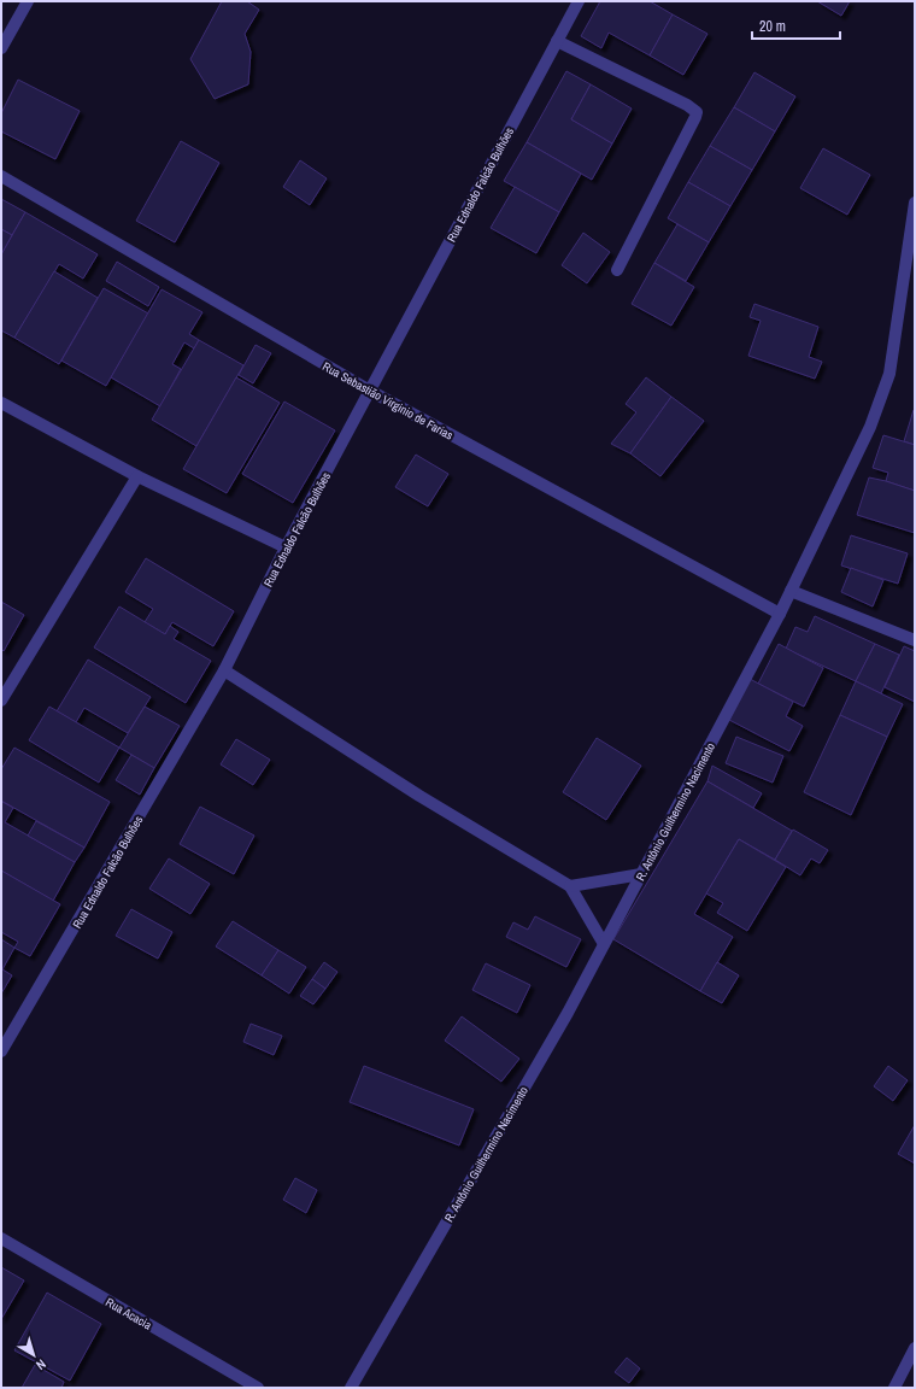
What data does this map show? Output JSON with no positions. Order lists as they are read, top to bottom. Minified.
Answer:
{"streets":{"street":["Rua Ednaldo Falcão Bulhões","Rua Sebastião Virginio de Farias","R. Antônio Guilhermino Nacimento","Rua Acacia"]},"crossings":[["Rua Ednaldo Falcão Bulhões","Rua Sebastião Virginio de Farias"],["Rua Sebastião Virginio de Farias","R. Antônio Guilhermino Nacimento"]],"scale_bar":"20 m","north":"bottom right"}
